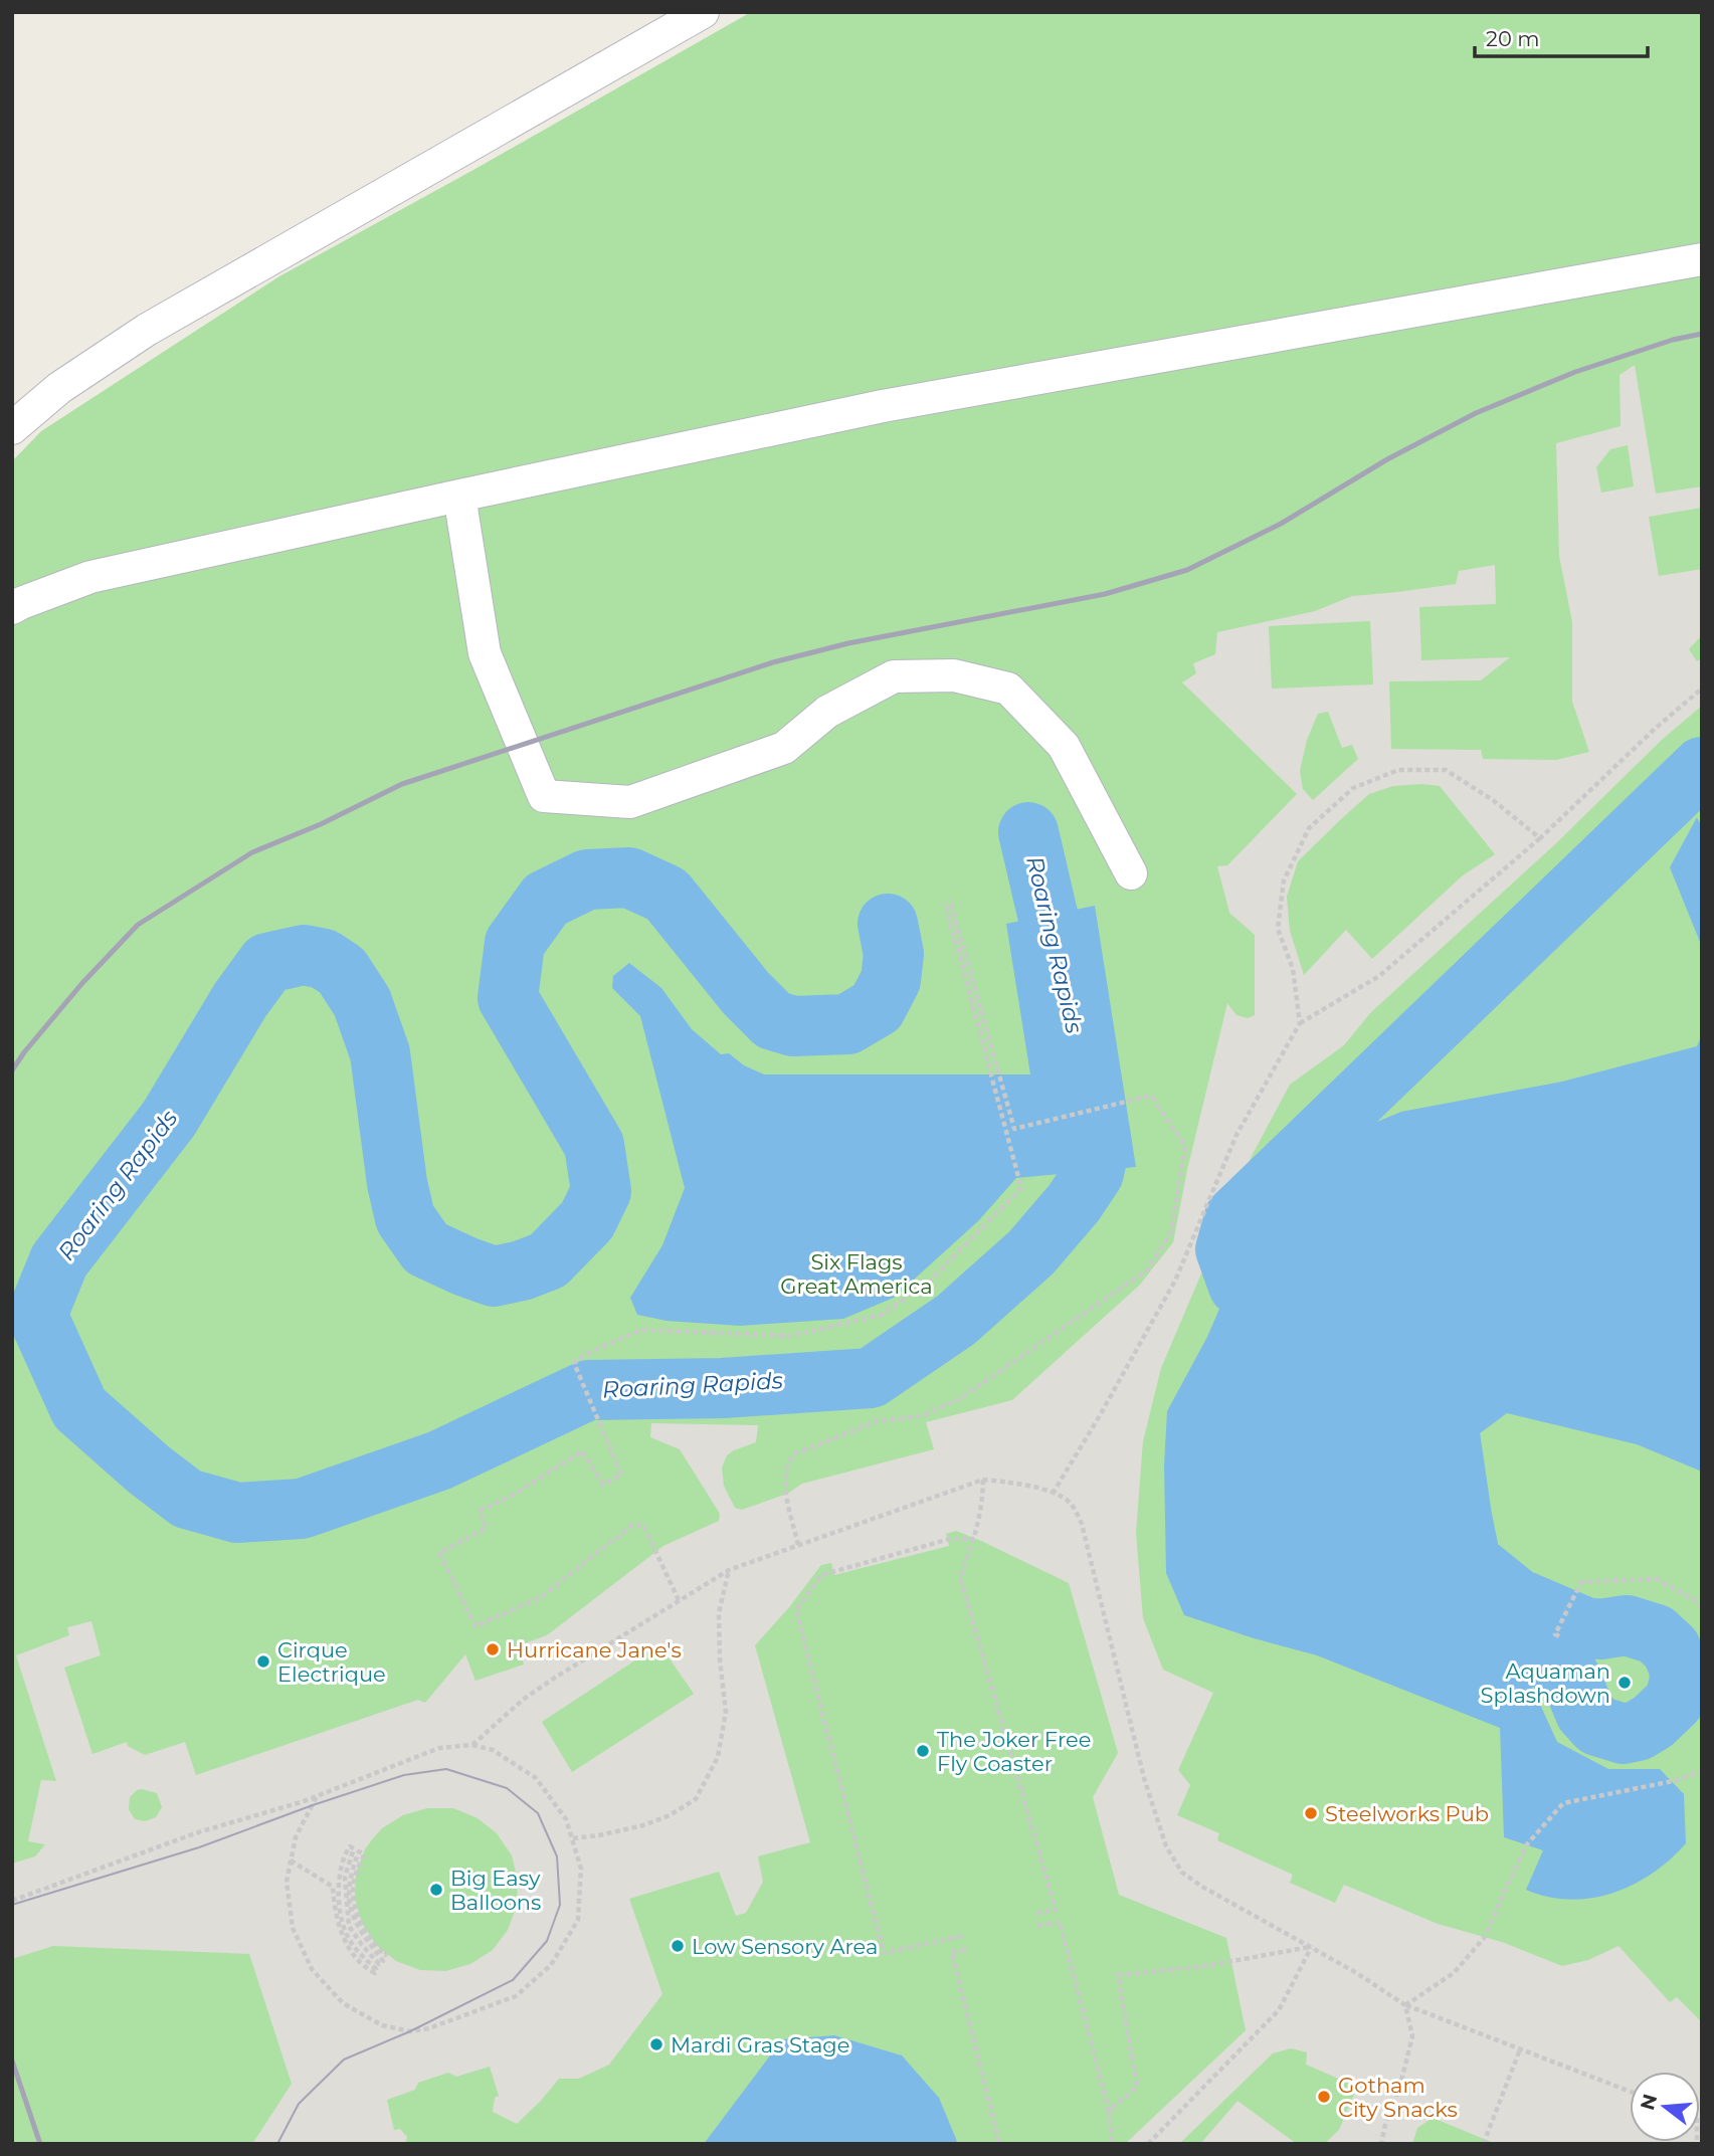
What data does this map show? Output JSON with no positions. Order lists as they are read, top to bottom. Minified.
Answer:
{"water":["Roaring Rapids"],"parks":["Six Flags Great America"],"places":["Hurricane Jane's","Cirque Electrique","Aquaman Splashdown","The Joker Free Fly Coaster","Steelworks Pub","Big Easy Balloons","Low Sensory Area","Mardi Gras Stage","Gotham City Snacks"],"scale_bar":"20 m","north":"left"}
